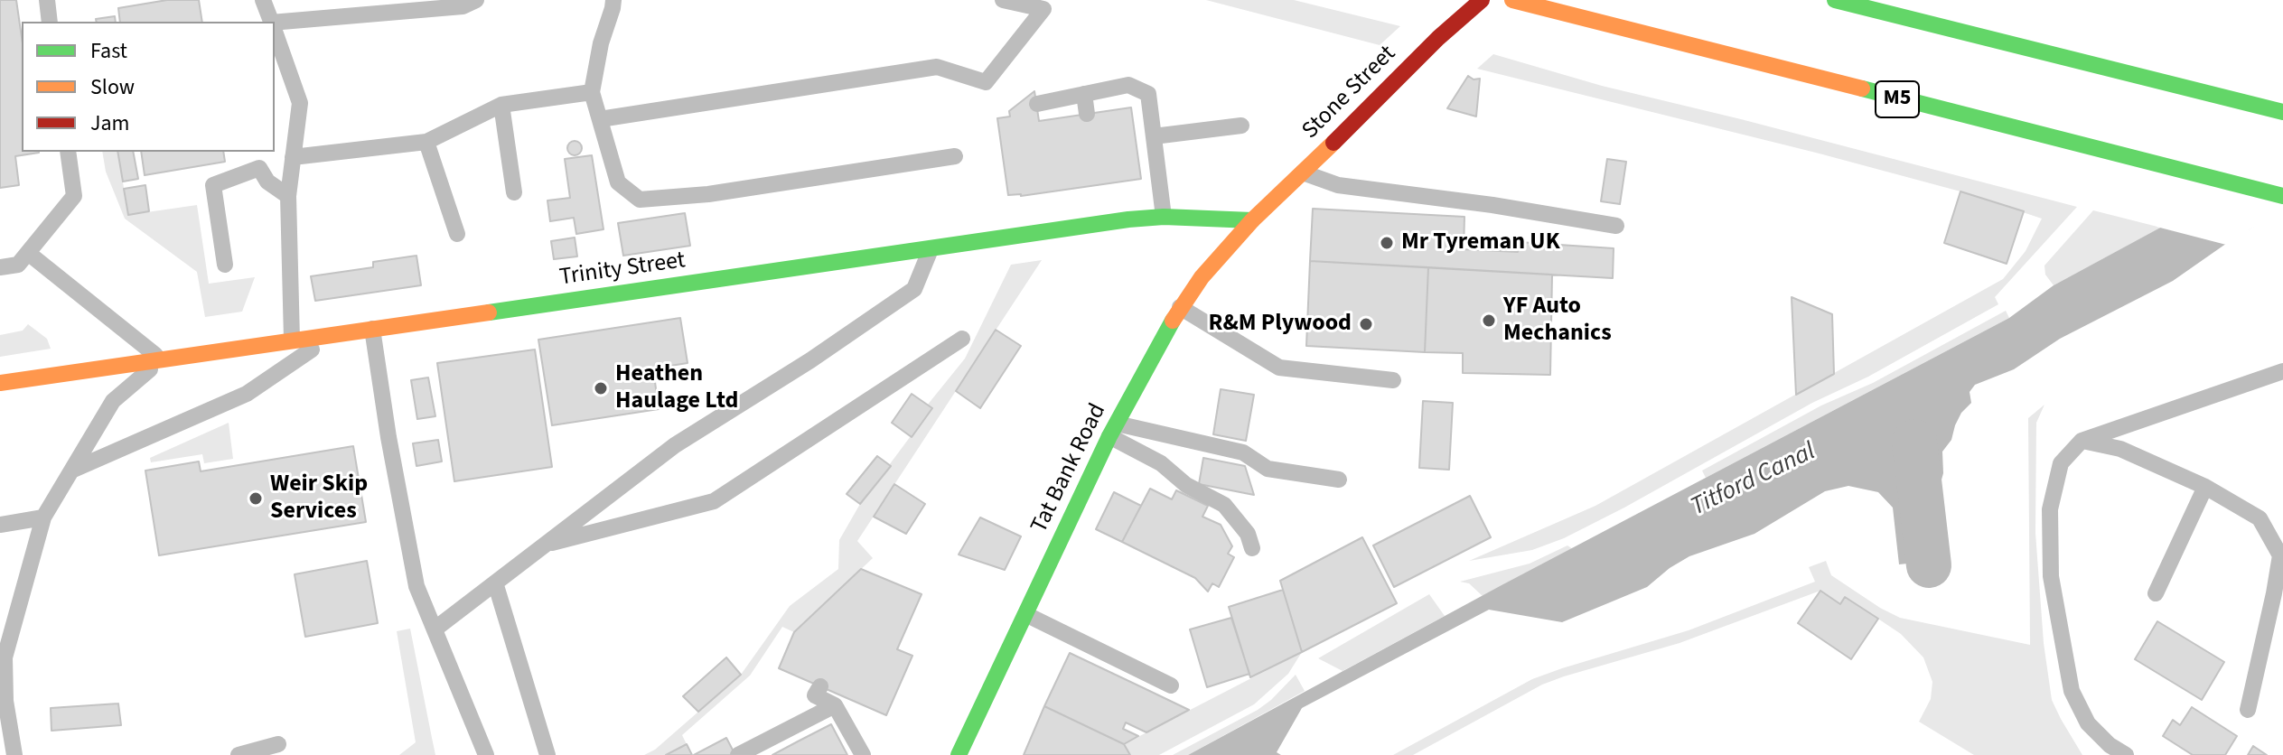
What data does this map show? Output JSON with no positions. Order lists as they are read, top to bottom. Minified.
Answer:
{"streets":{"main road":["Stone Street","M5","Trinity Street","Tat Bank Road"]},"crossings":[["Stone Street","Trinity Street"],["Stone Street","Tat Bank Road"],["Trinity Street","Tat Bank Road"]],"water":["Titford Canal"],"places":["Mr Tyreman UK","YF Auto Mechanics","R&M Plywood","Heathen Haulage Ltd","Weir Skip Services"],"legend":["Fast","Slow","Jam"]}
